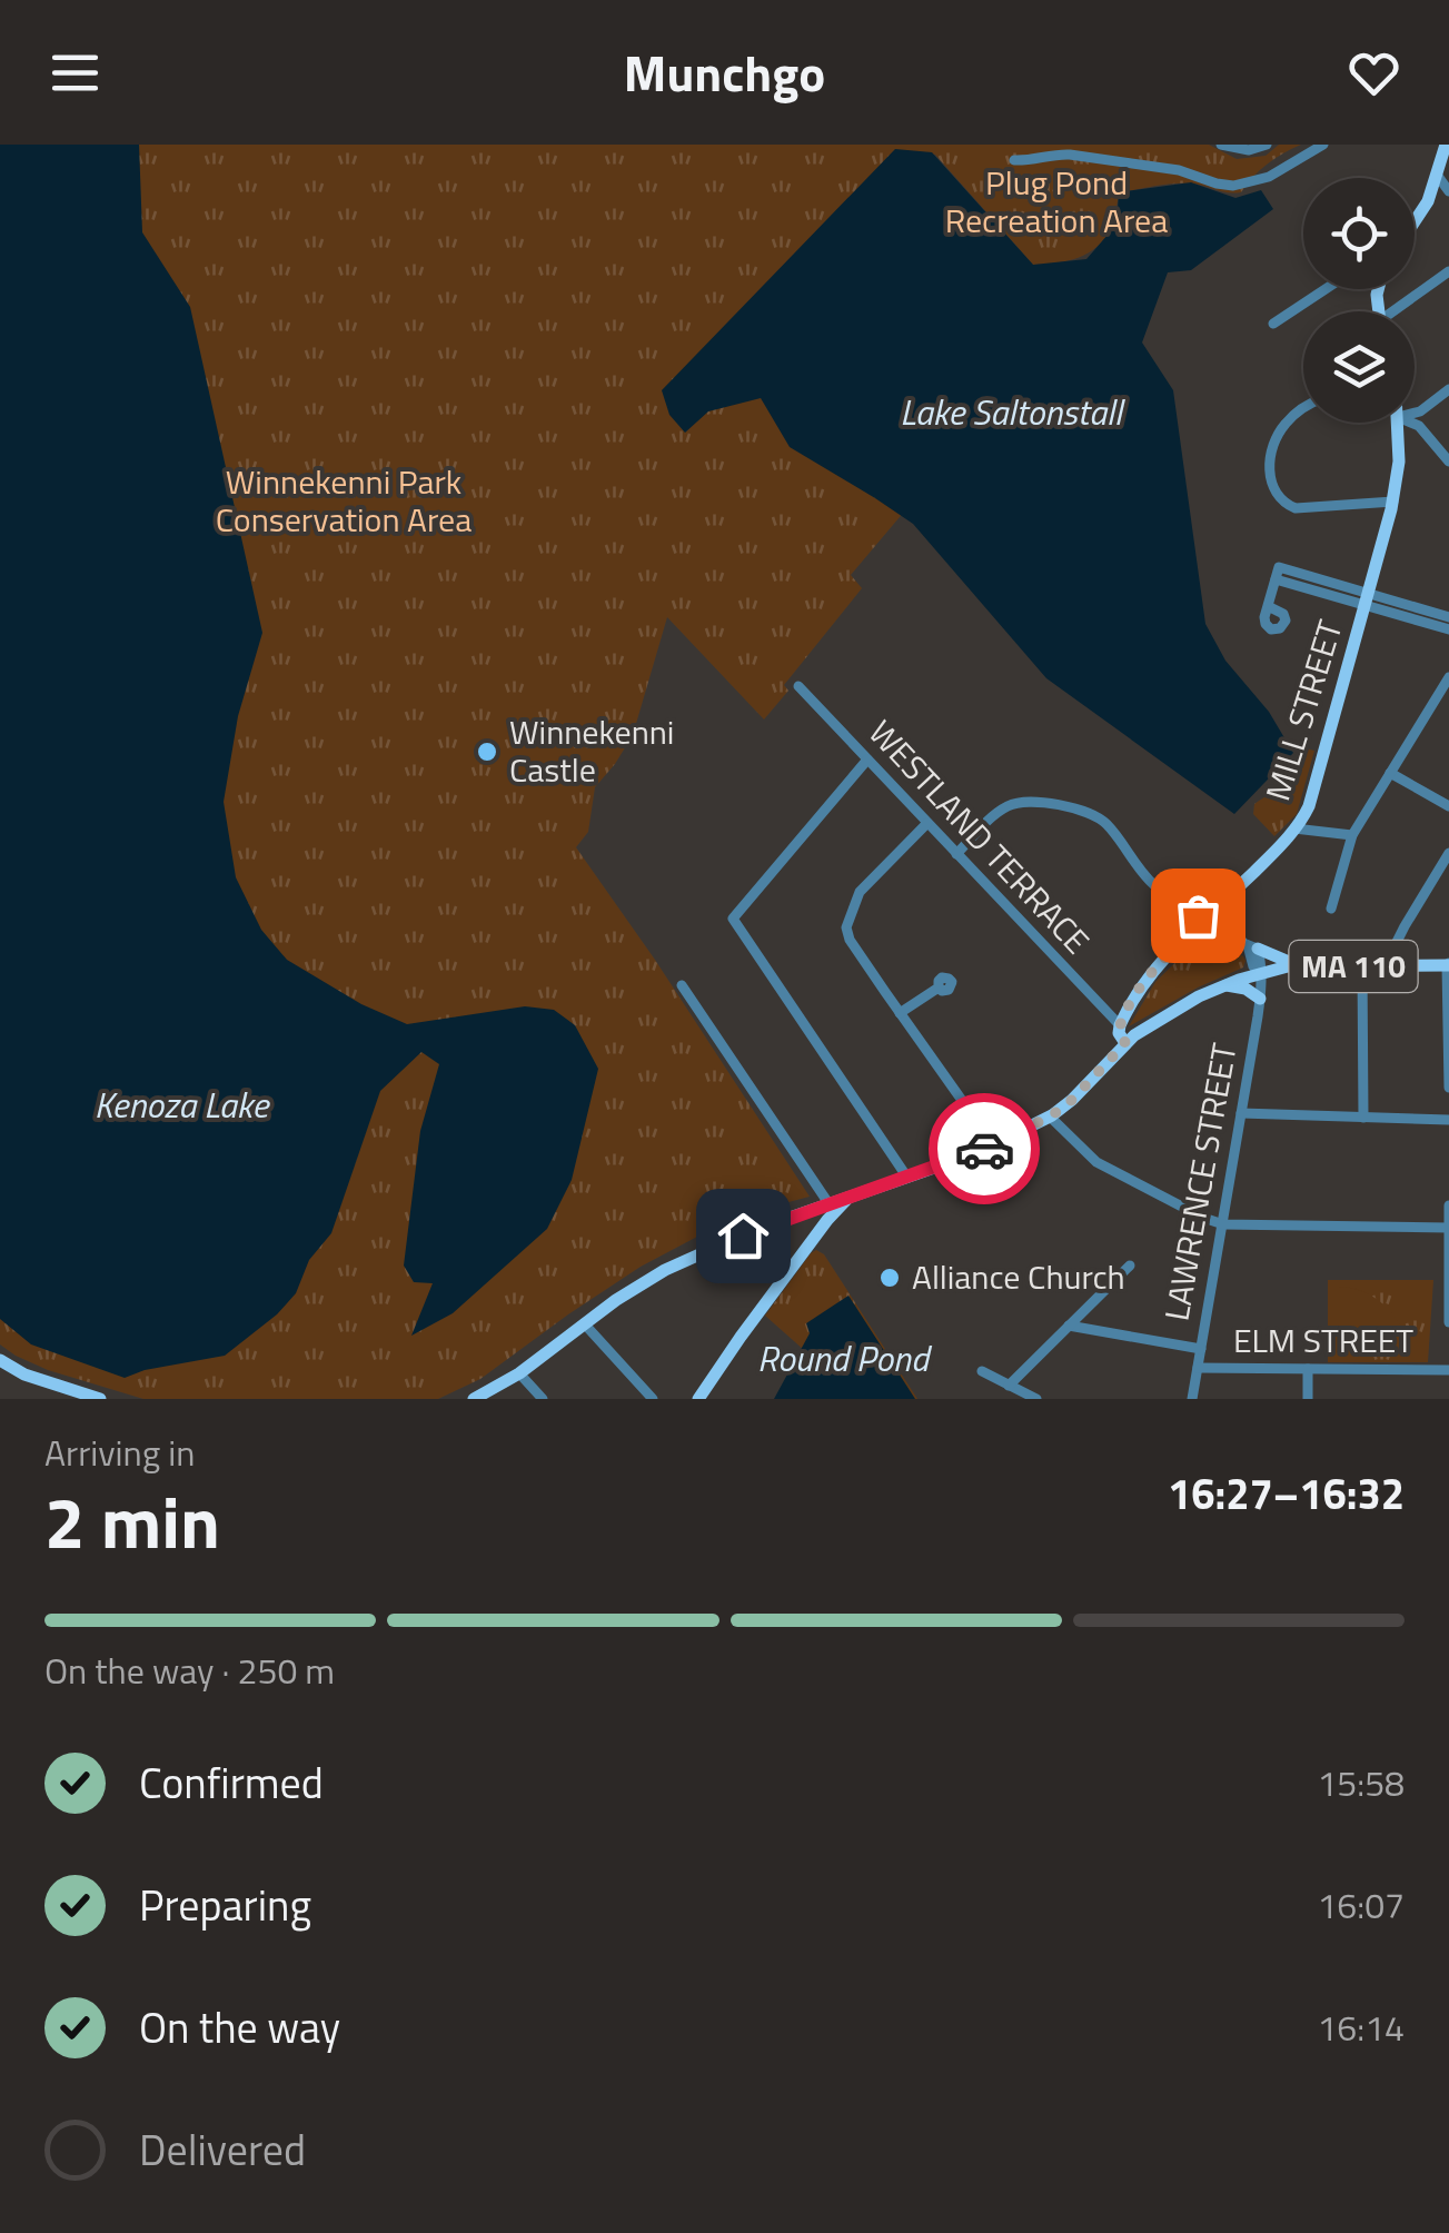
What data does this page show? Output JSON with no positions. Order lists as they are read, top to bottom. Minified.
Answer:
{"streets":{"main road":["MILL STREET","MA 110"],"street":["WESTLAND TERRACE","LAWRENCE STREET","ELM STREET"]},"crossings":[["MILL STREET","WESTLAND TERRACE"],["MA 110","LAWRENCE STREET"],["LAWRENCE STREET","ELM STREET"]],"water":["Lake Saltonstall","Kenoza Lake","Round Pond"],"parks":["Plug Pond Recreation Area","Winnekenni Park Conservation Area"],"places":["Winnekenni Castle","Alliance Church"],"page":{"header":"Munchgo","heading":["2 min","Arriving in","16:27–16:32"],"bar":"On the way · 250 m","list":[["Confirmed","15:58"],["Preparing","16:07"],["On the way","16:14"],"Delivered"]}}
